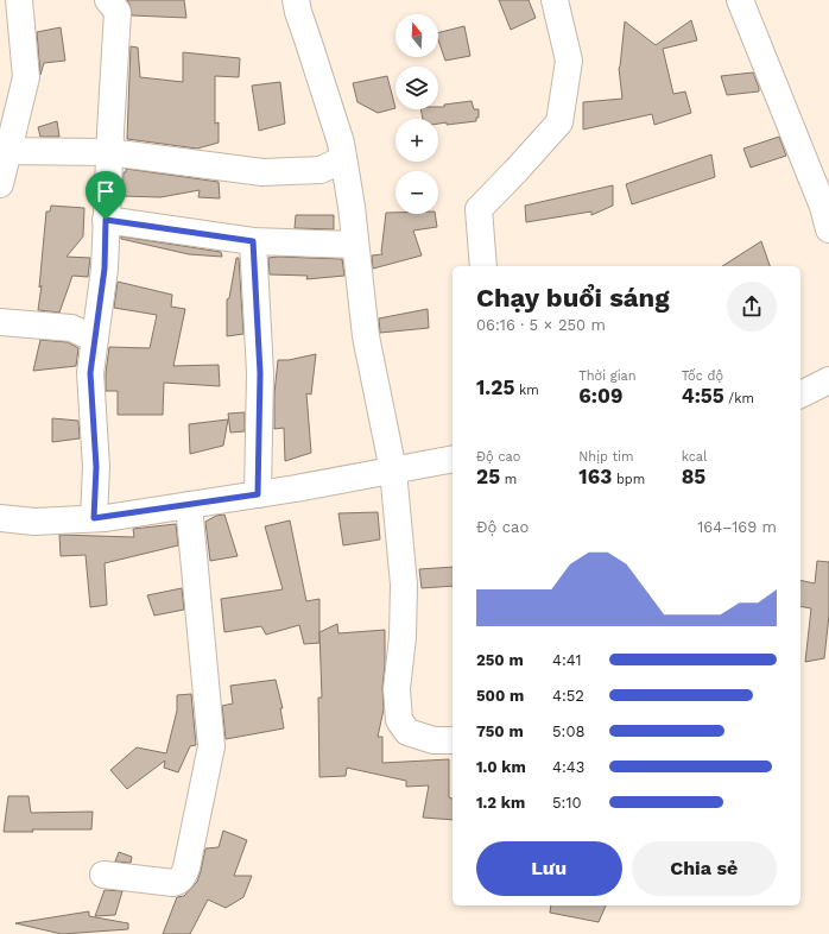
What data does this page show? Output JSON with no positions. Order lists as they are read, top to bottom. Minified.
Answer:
{"north":"top","page":{"map_buttons":["+","−"],"heading":["Chạy buổi sáng","06:16 · 5 × 250 m"],"stats":[["1.25 km"],["Thời gian","6:09"],["Tốc độ","4:55 /km"],["Độ cao","25 m"],["Nhịp tim","163 bpm"],["kcal","85"]],"chart":["Độ cao","164–169 m"],"list":[{"name":"250 m","note":"4:41"},{"name":"500 m","note":"4:52"},{"name":"750 m","note":"5:08"},{"name":"1.0 km","note":"4:43"},{"name":"1.2 km","note":"5:10"}],"buttons":["Lưu","Chia sẻ"]}}
